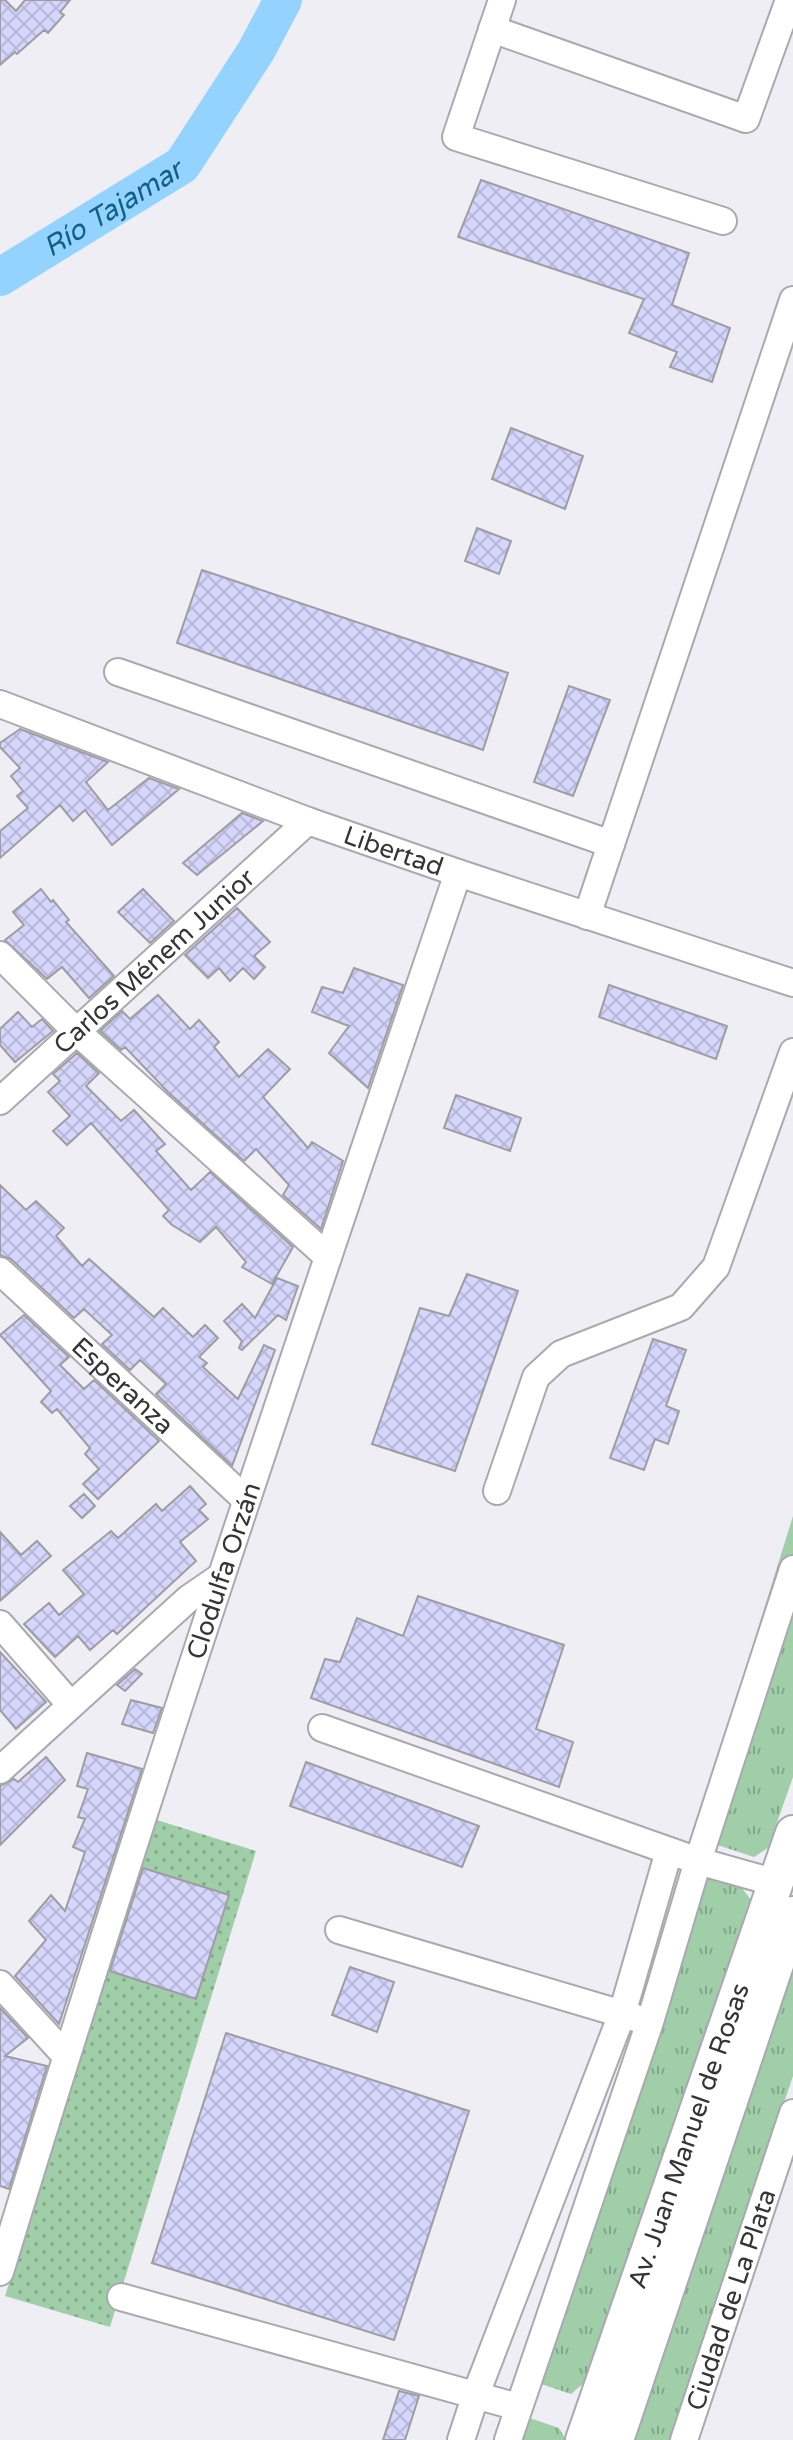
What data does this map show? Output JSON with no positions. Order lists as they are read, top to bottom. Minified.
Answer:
{"streets":{"main road":["Av. Juan Manuel de Rosas"],"street":["Libertad","Carlos Ménem Junior","Esperanza","Clodulfa Orzán","Ciudad de La Plata"]},"crossings":[["Libertad","Carlos Ménem Junior"],["Libertad","Clodulfa Orzán"],["Esperanza","Clodulfa Orzán"]],"water":["Río Tajamar"]}
